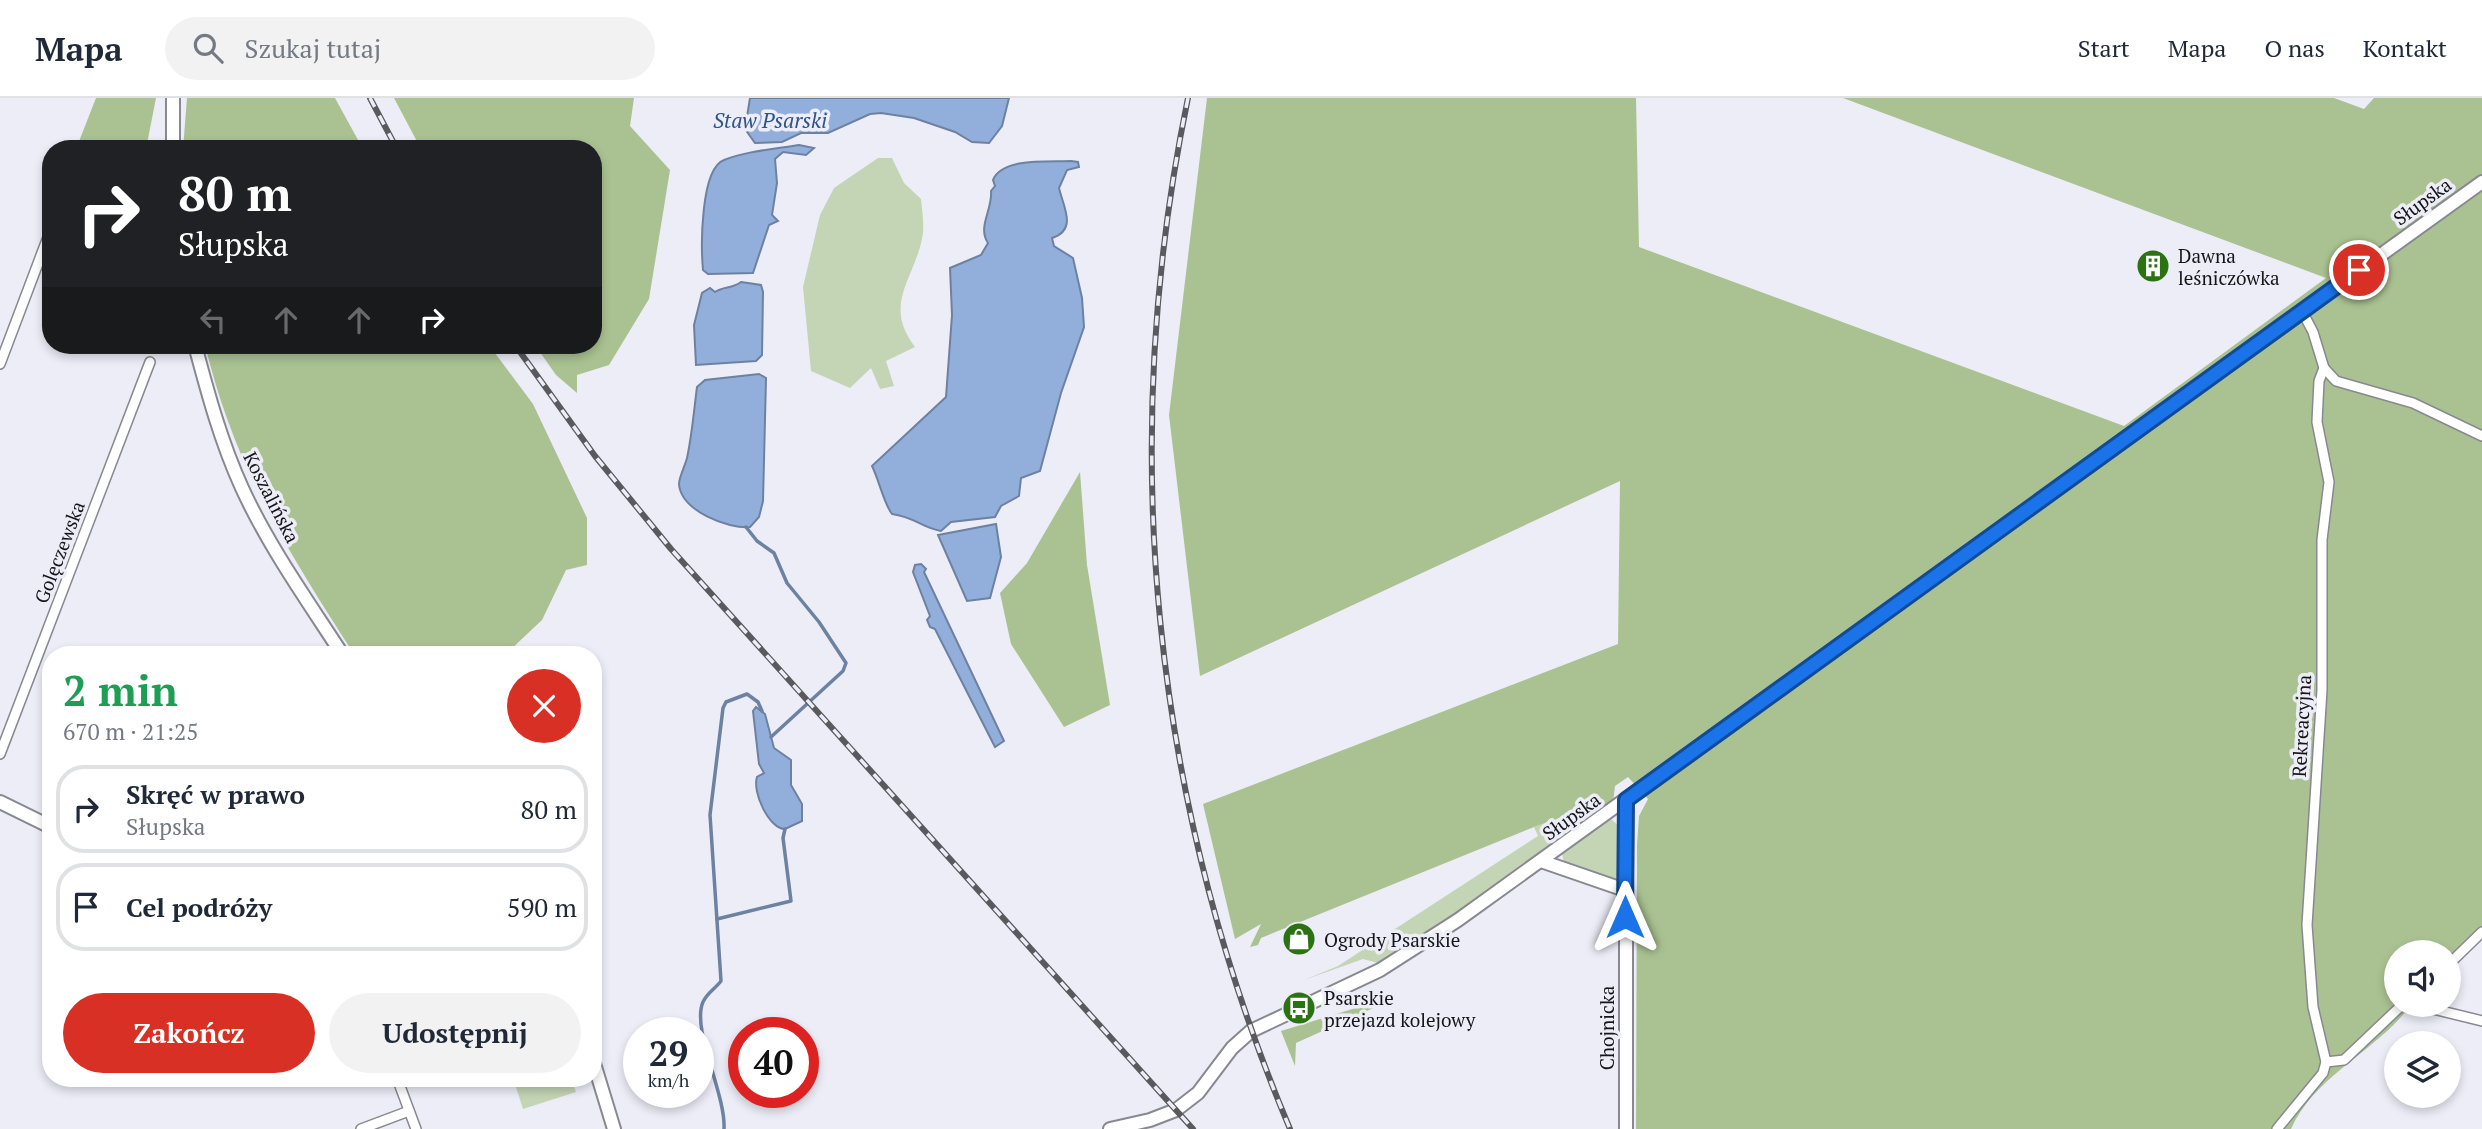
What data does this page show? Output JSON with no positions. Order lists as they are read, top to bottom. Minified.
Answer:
{"streets":{"street":["Słupska","Koszalińska","Golęczewska","Rekreacyjna","Chojnicka"]},"crossings":[["Słupska","Rekreacyjna"],["Słupska","Chojnicka"]],"water":["Staw Psarski"],"places":{"building":["Dawna leśniczówka"],"shop":["Ogrody Psarskie"],"bus stop":["Psarskie przejazd kolejowy"]},"page":{"header":"Mapa","search":"Szukaj tutaj","nav":["Start","Mapa","O nas","Kontakt"],"turn":["80 m","Słupska"],"heading":["2 min","670 m · 21:25"],"list":[{"name":"Skręć w prawo","note":"Słupska","value":"80 m"},{"name":"Cel podróży","value":"590 m"}],"buttons":["Zakończ","Udostępnij"],"speed":"29 km/h","limit":"40"}}
